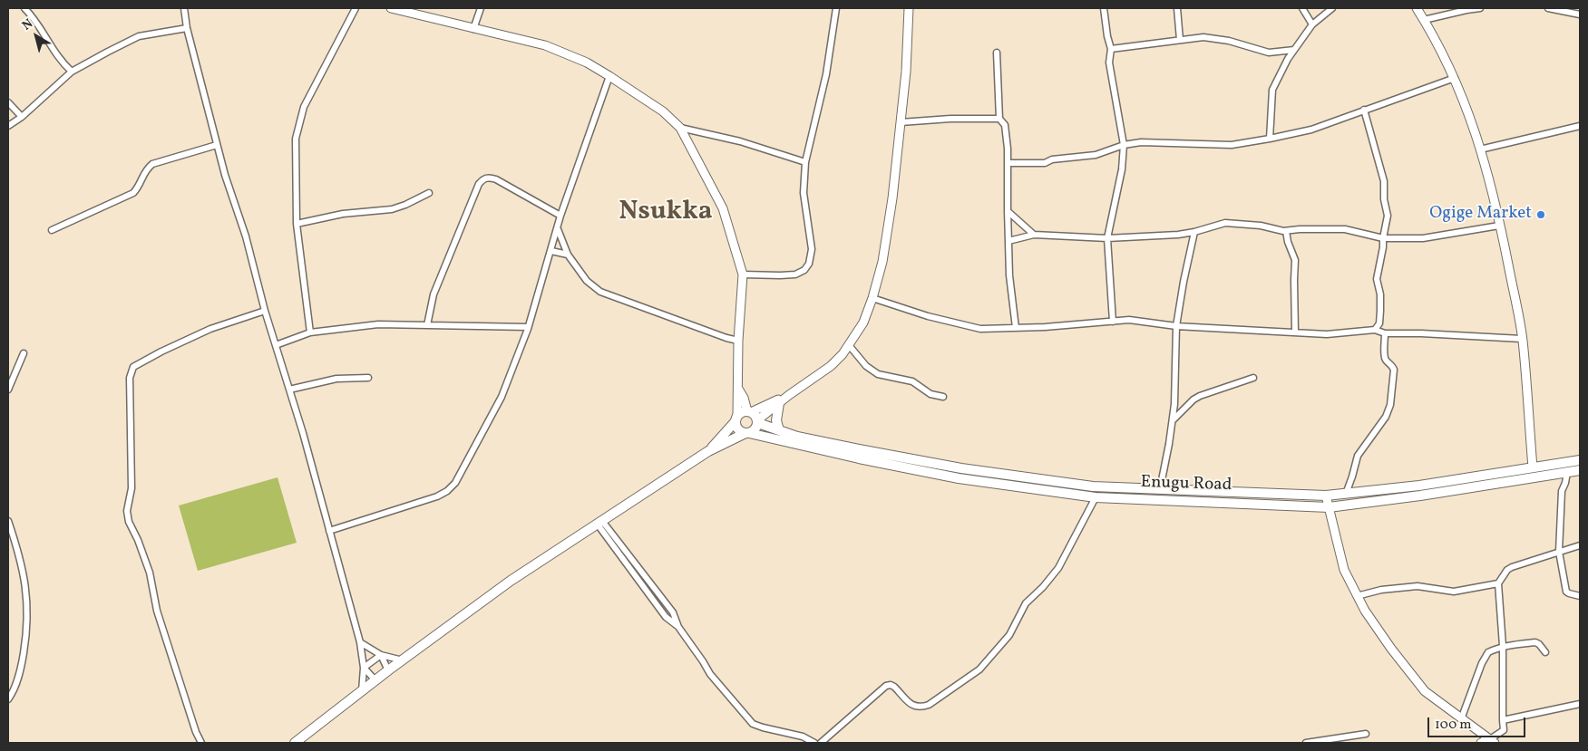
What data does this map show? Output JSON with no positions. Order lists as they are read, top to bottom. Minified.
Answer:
{"streets":{"main road":["Enugu Road"]},"districts":["Nsukka"],"places":["Ogige Market"],"scale_bar":"100 m","north":"top left"}
